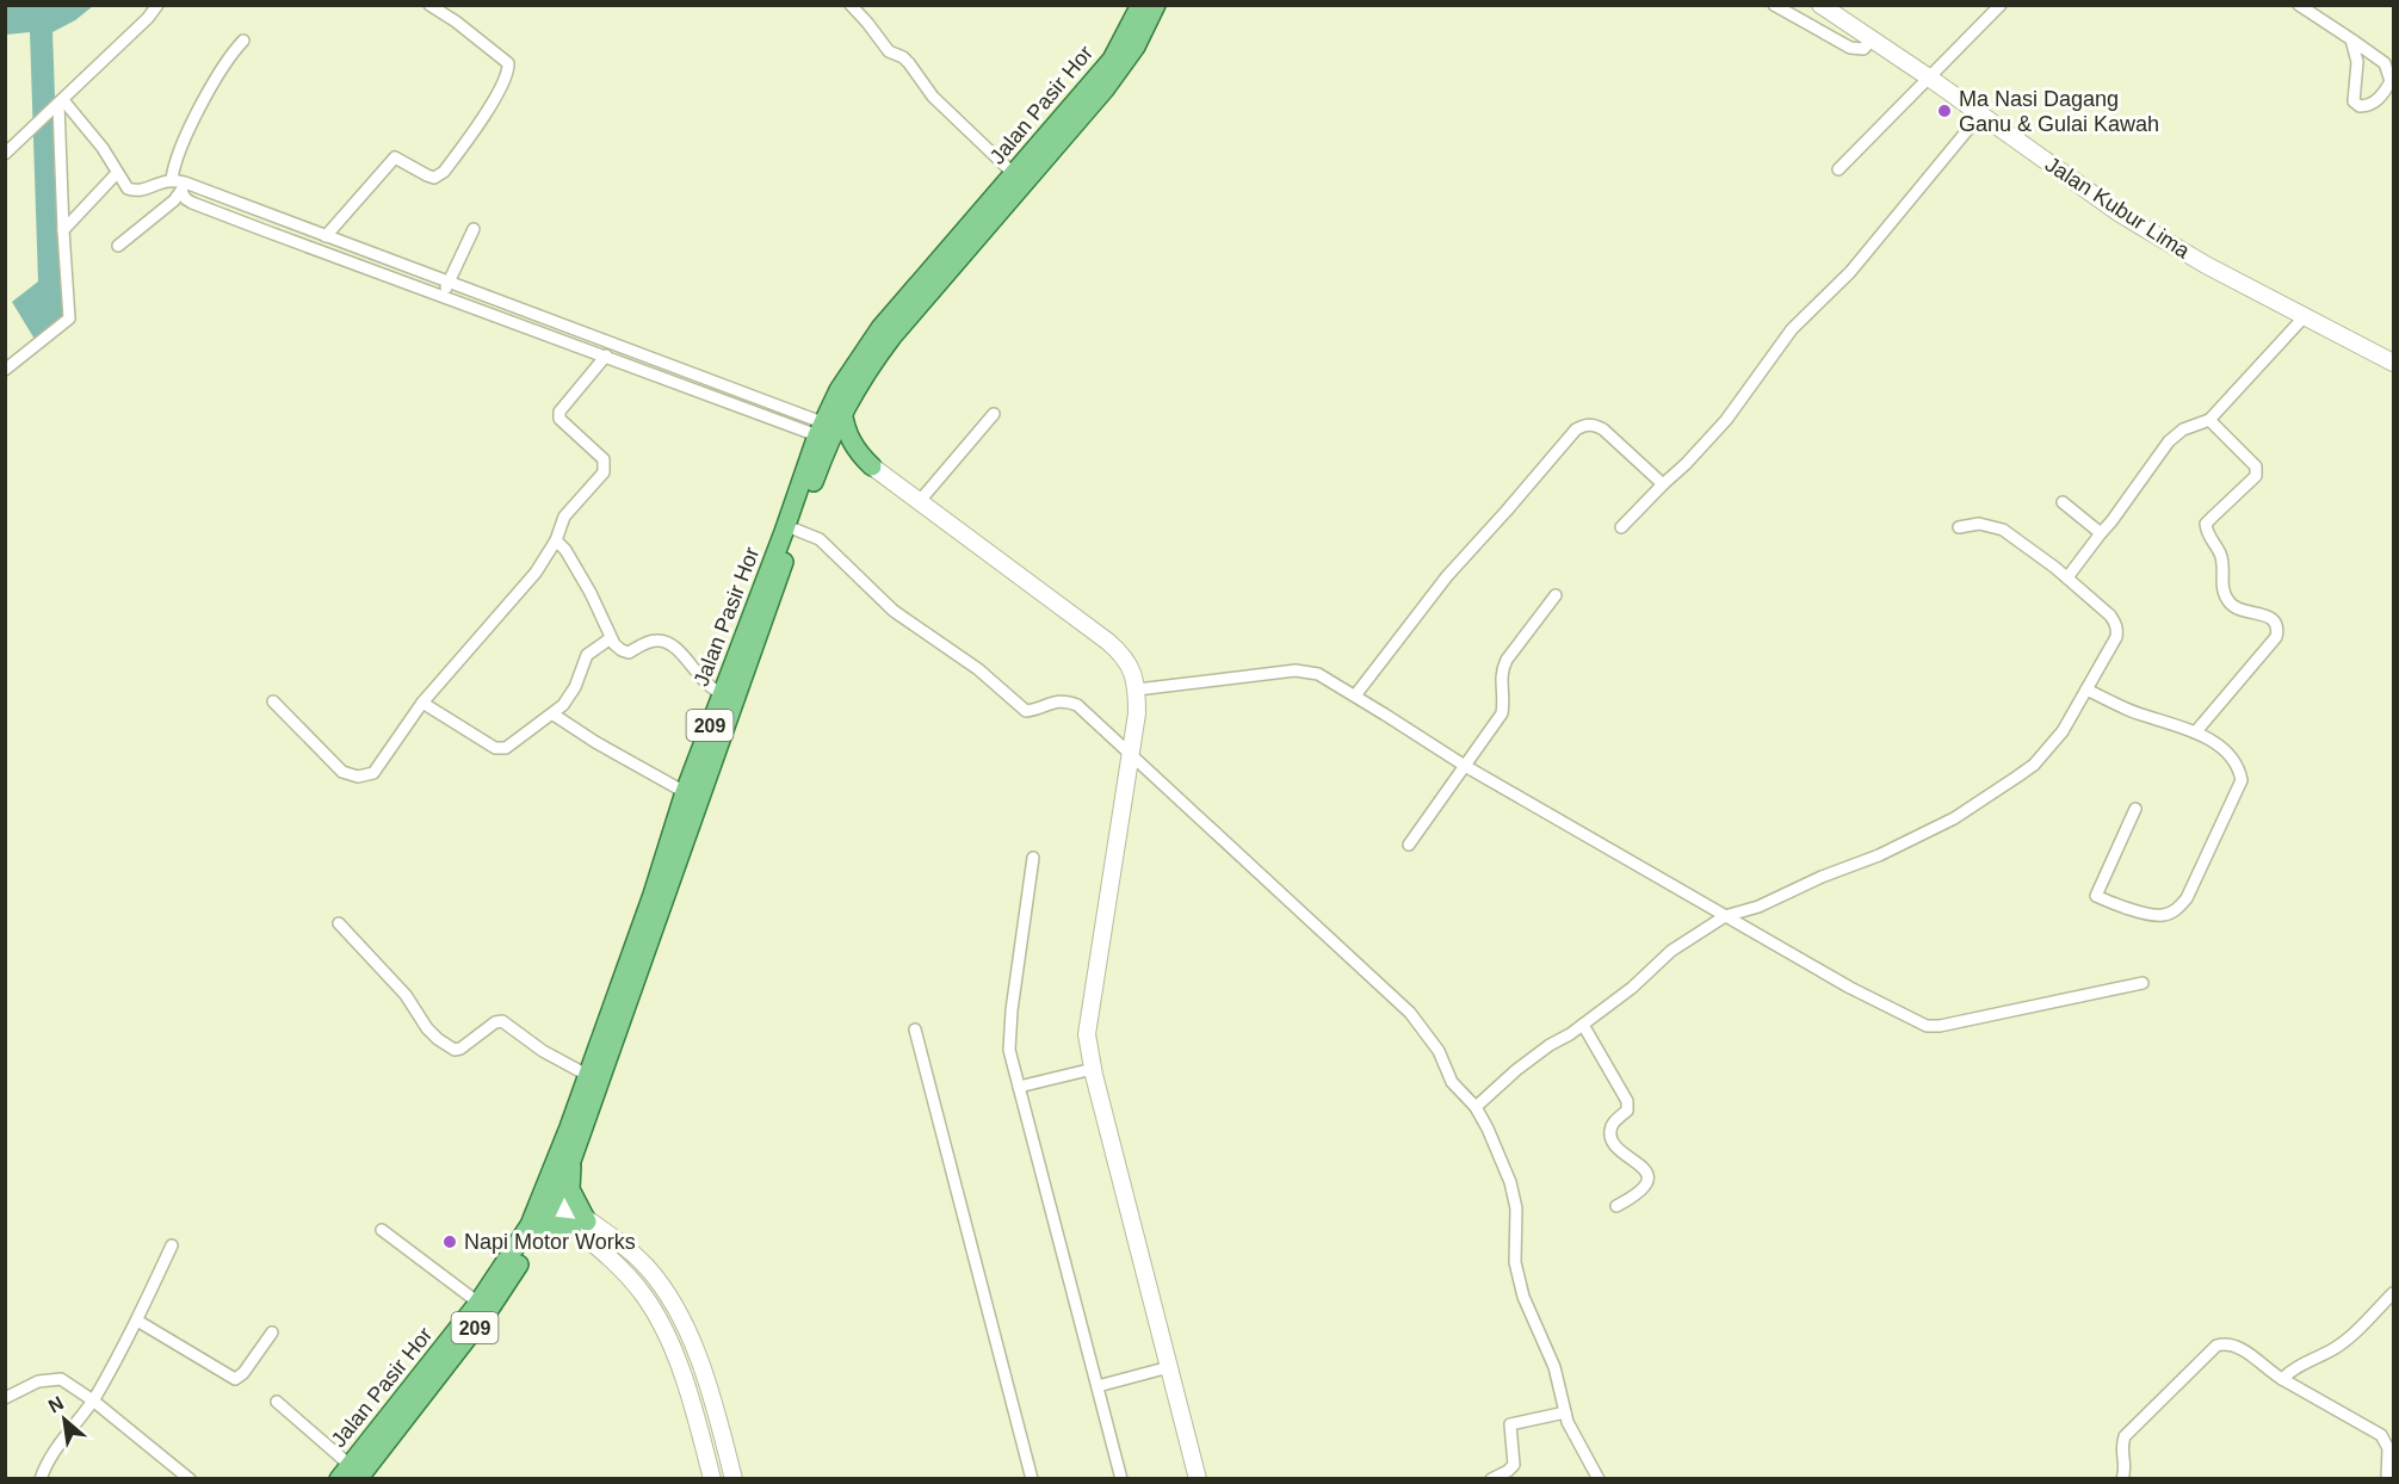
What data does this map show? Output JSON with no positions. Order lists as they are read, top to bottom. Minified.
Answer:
{"streets":{"main road":["Jalan Pasir Hor","209"],"street":["Jalan Kubur Lima"]},"places":["Ma Nasi Dagang Ganu & Gulai Kawah","Napi Motor Works"],"north":"top left"}
